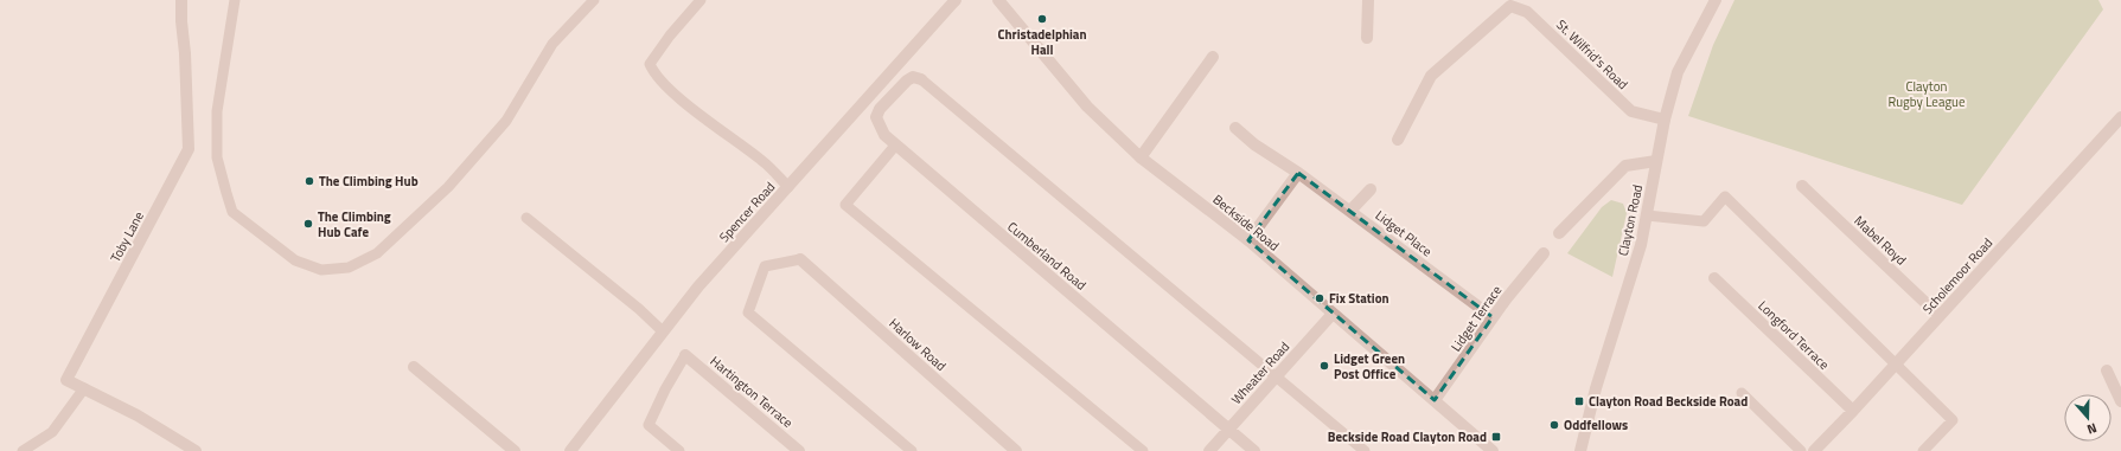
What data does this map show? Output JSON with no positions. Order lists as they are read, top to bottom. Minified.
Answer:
{"streets":{"street":["St. Wilfrid's Road","Spencer Road","Clayton Road","Beckside Road","Lidget Place","Toby Lane","Mabel Royd","Cumberland Road","Scholemoor Road","Lidget Terrace","Longford Terrace","Harlow Road","Wheater Road","Hartington Terrace"]},"crossings":[["St. Wilfrid's Road","Clayton Road"],["Beckside Road","Lidget Terrace"],["Beckside Road","Wheater Road"],["Lidget Place","Lidget Terrace"],["Mabel Royd","Scholemoor Road"],["Cumberland Road","Wheater Road"],["Scholemoor Road","Longford Terrace"]],"parks":["Clayton Rugby League"],"places":{"other":["Christadelphian Hall","The Climbing Hub","The Climbing Hub Cafe","Fix Station","Lidget Green Post Office","Oddfellows"],"transit":["Clayton Road Beckside Road","Beckside Road Clayton Road"]},"north":"bottom"}
